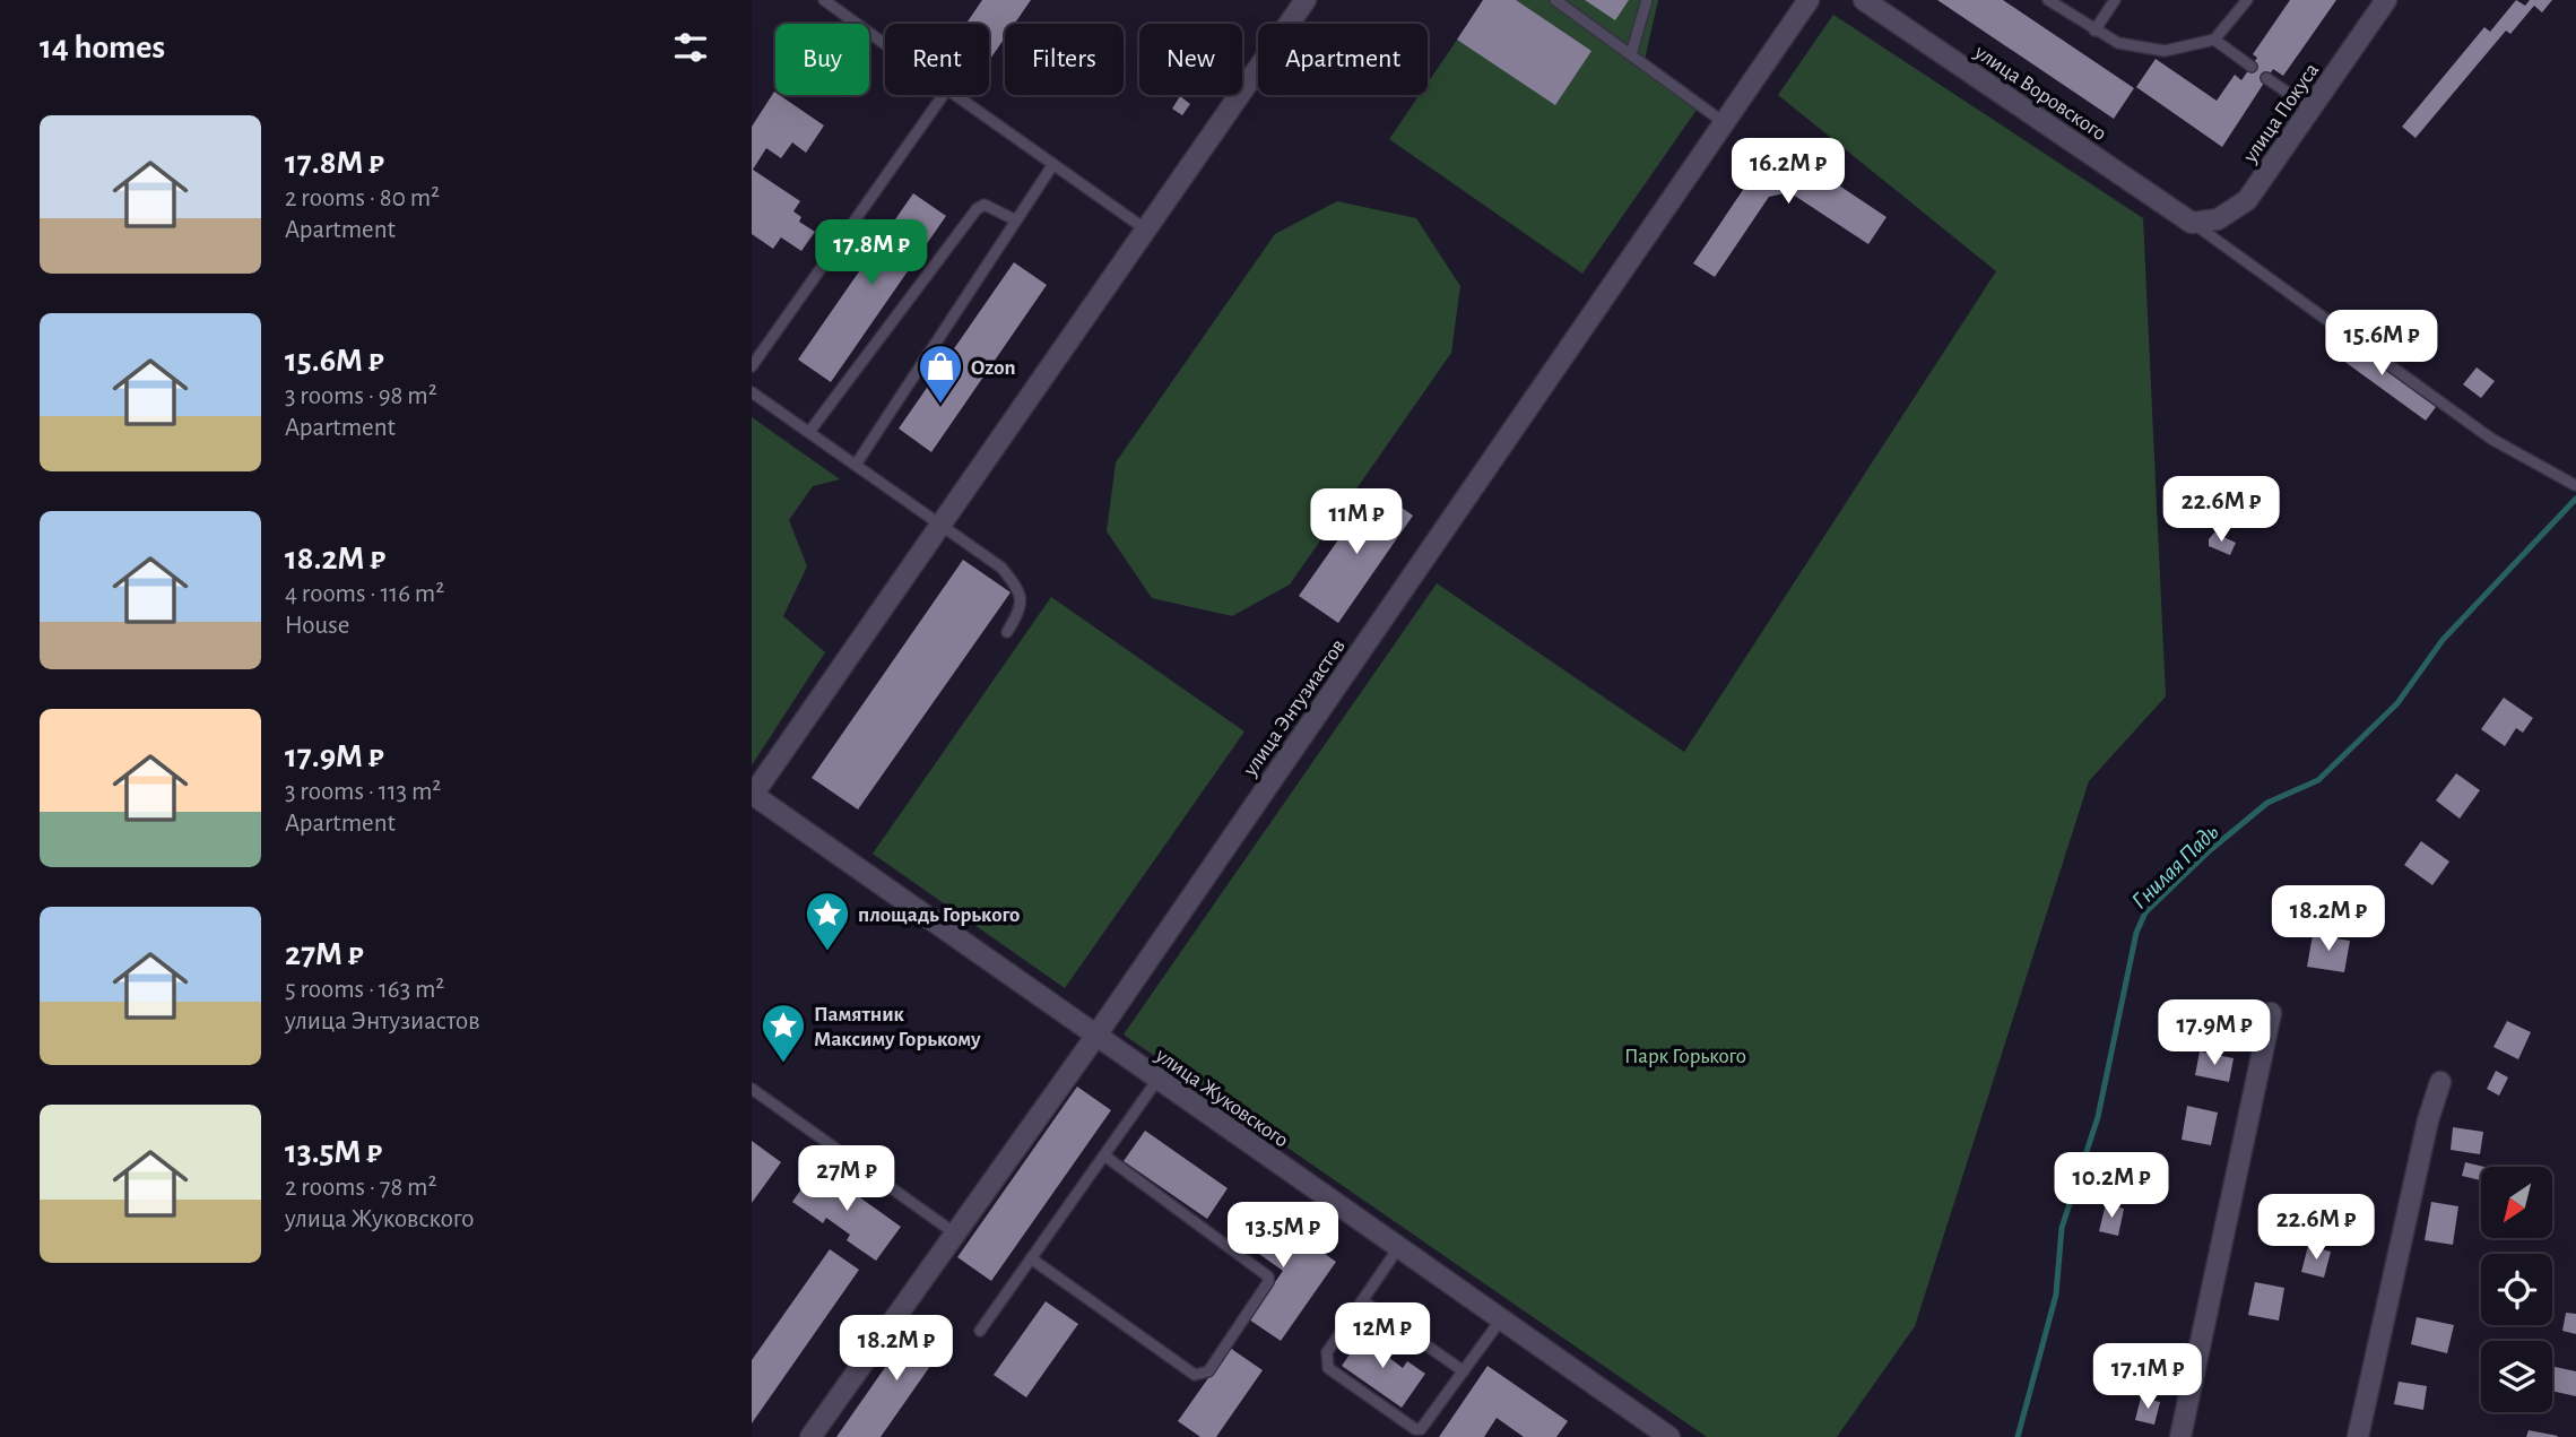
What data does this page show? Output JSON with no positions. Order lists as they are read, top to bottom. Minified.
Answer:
{"streets":{"street":["улица Воровского","улица Покуса","улица Энтузиастов","улица Жуковского"]},"crossings":[["улица Воровского","улица Покуса"],["улица Энтузиастов","улица Жуковского"]],"water":["Гнилая Падь"],"parks":["Парк Горького"],"places":{"shop":["Ozon"],"place":["площадь Горького","Памятник Максиму Горькому"]},"north":"bottom left","page":{"heading":"14 homes","chip":["Buy","Rent","Filters","New","Apartment"],"list":[{"name":"17.8M ₽","note":"2 rooms · 80 m² · Apartment"},{"name":"15.6M ₽","note":"3 rooms · 98 m² · Apartment"},{"name":"18.2M ₽","note":"4 rooms · 116 m² · House"},{"name":"17.9M ₽","note":"3 rooms · 113 m² · Apartment"},{"name":"27M ₽","note":"5 rooms · 163 m² · улица Энтузиастов"},{"name":"13.5M ₽","note":"2 rooms · 78 m² · улица Жуковского"}],"price":["16.2M ₽","17.8M ₽","15.6M ₽","22.6M ₽","11M ₽","18.2M ₽","17.9M ₽","27M ₽","10.2M ₽","22.6M ₽","13.5M ₽","12M ₽","18.2M ₽","17.1M ₽"]}}
